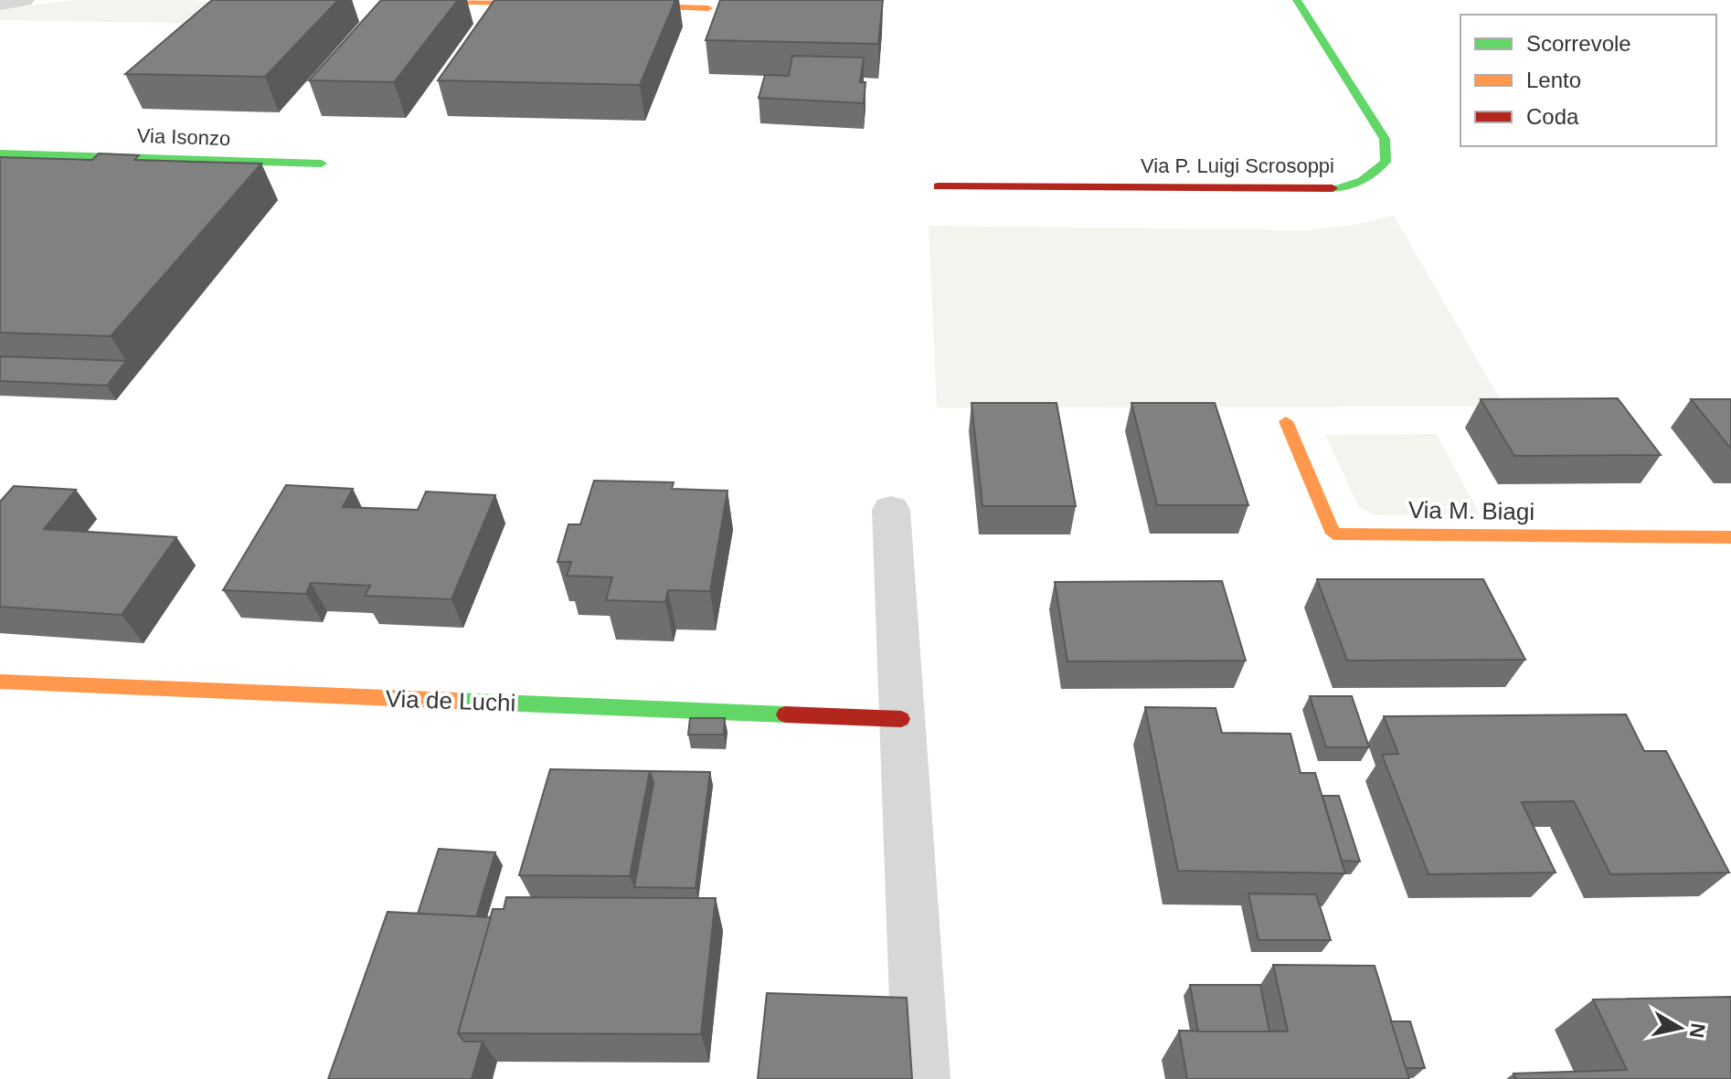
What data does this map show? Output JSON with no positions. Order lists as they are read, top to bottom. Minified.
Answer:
{"streets":{"street":["Via Isonzo","Via P. Luigi Scrosoppi","Via M. Biagi","Via de Luchi"]},"legend":["Scorrevole","Lento","Coda"],"north":"right"}
